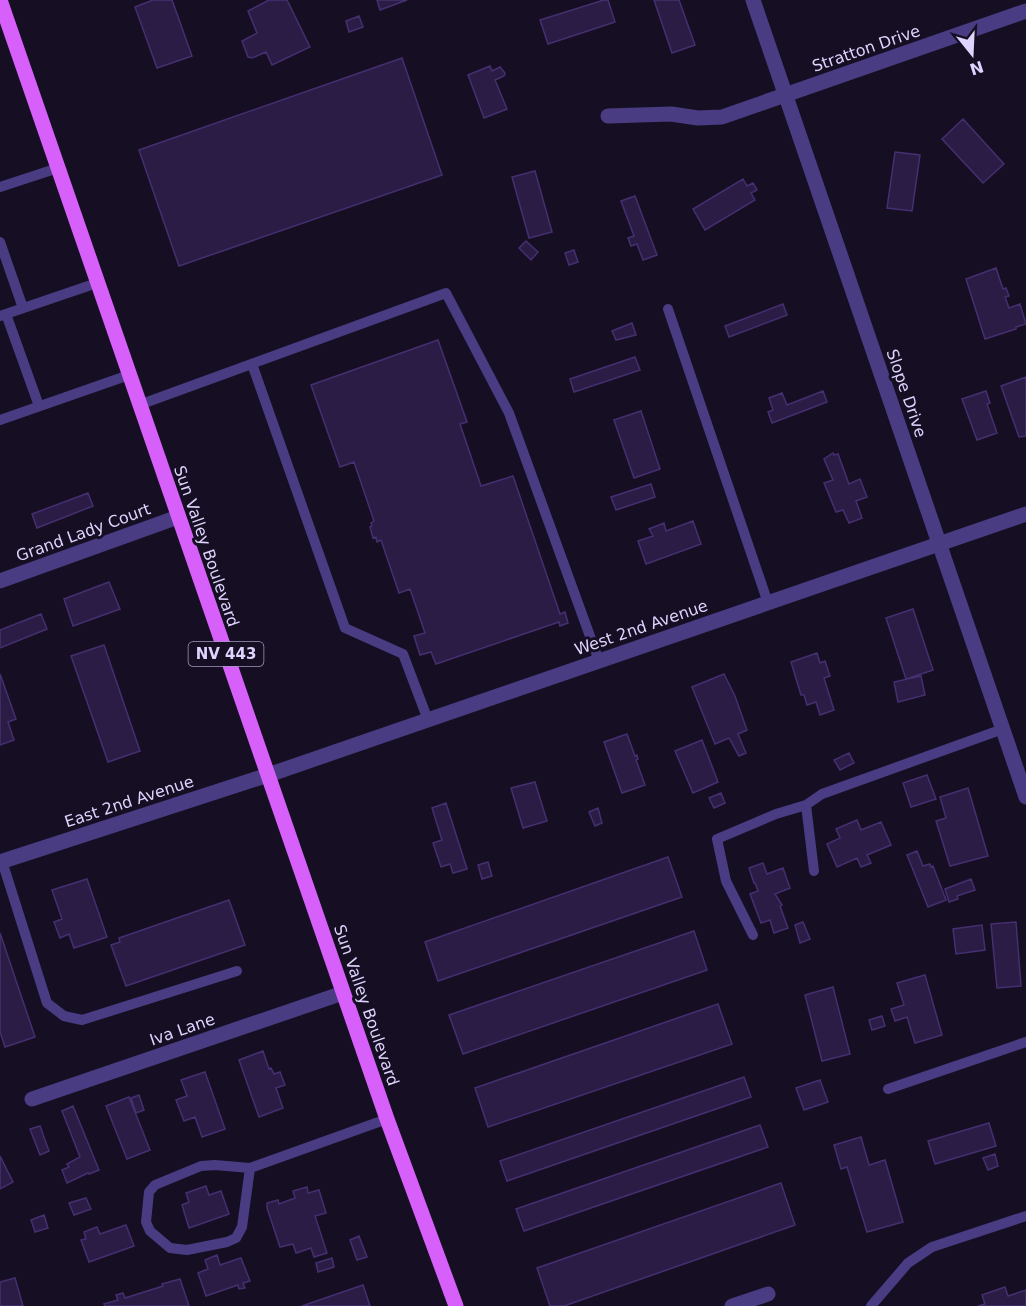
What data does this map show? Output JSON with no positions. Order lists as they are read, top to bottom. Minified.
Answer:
{"streets":{"main road":["Sun Valley Boulevard","NV 443"],"street":["Stratton Drive","Slope Drive","Grand Lady Court","West 2nd Avenue","East 2nd Avenue","Iva Lane"]},"crossings":[["Stratton Drive","Slope Drive"],["Slope Drive","West 2nd Avenue"],["Grand Lady Court","Sun Valley Boulevard"],["Sun Valley Boulevard","West 2nd Avenue"],["Sun Valley Boulevard","East 2nd Avenue"],["Sun Valley Boulevard","Iva Lane"],["West 2nd Avenue","East 2nd Avenue"]],"north":"bottom"}
